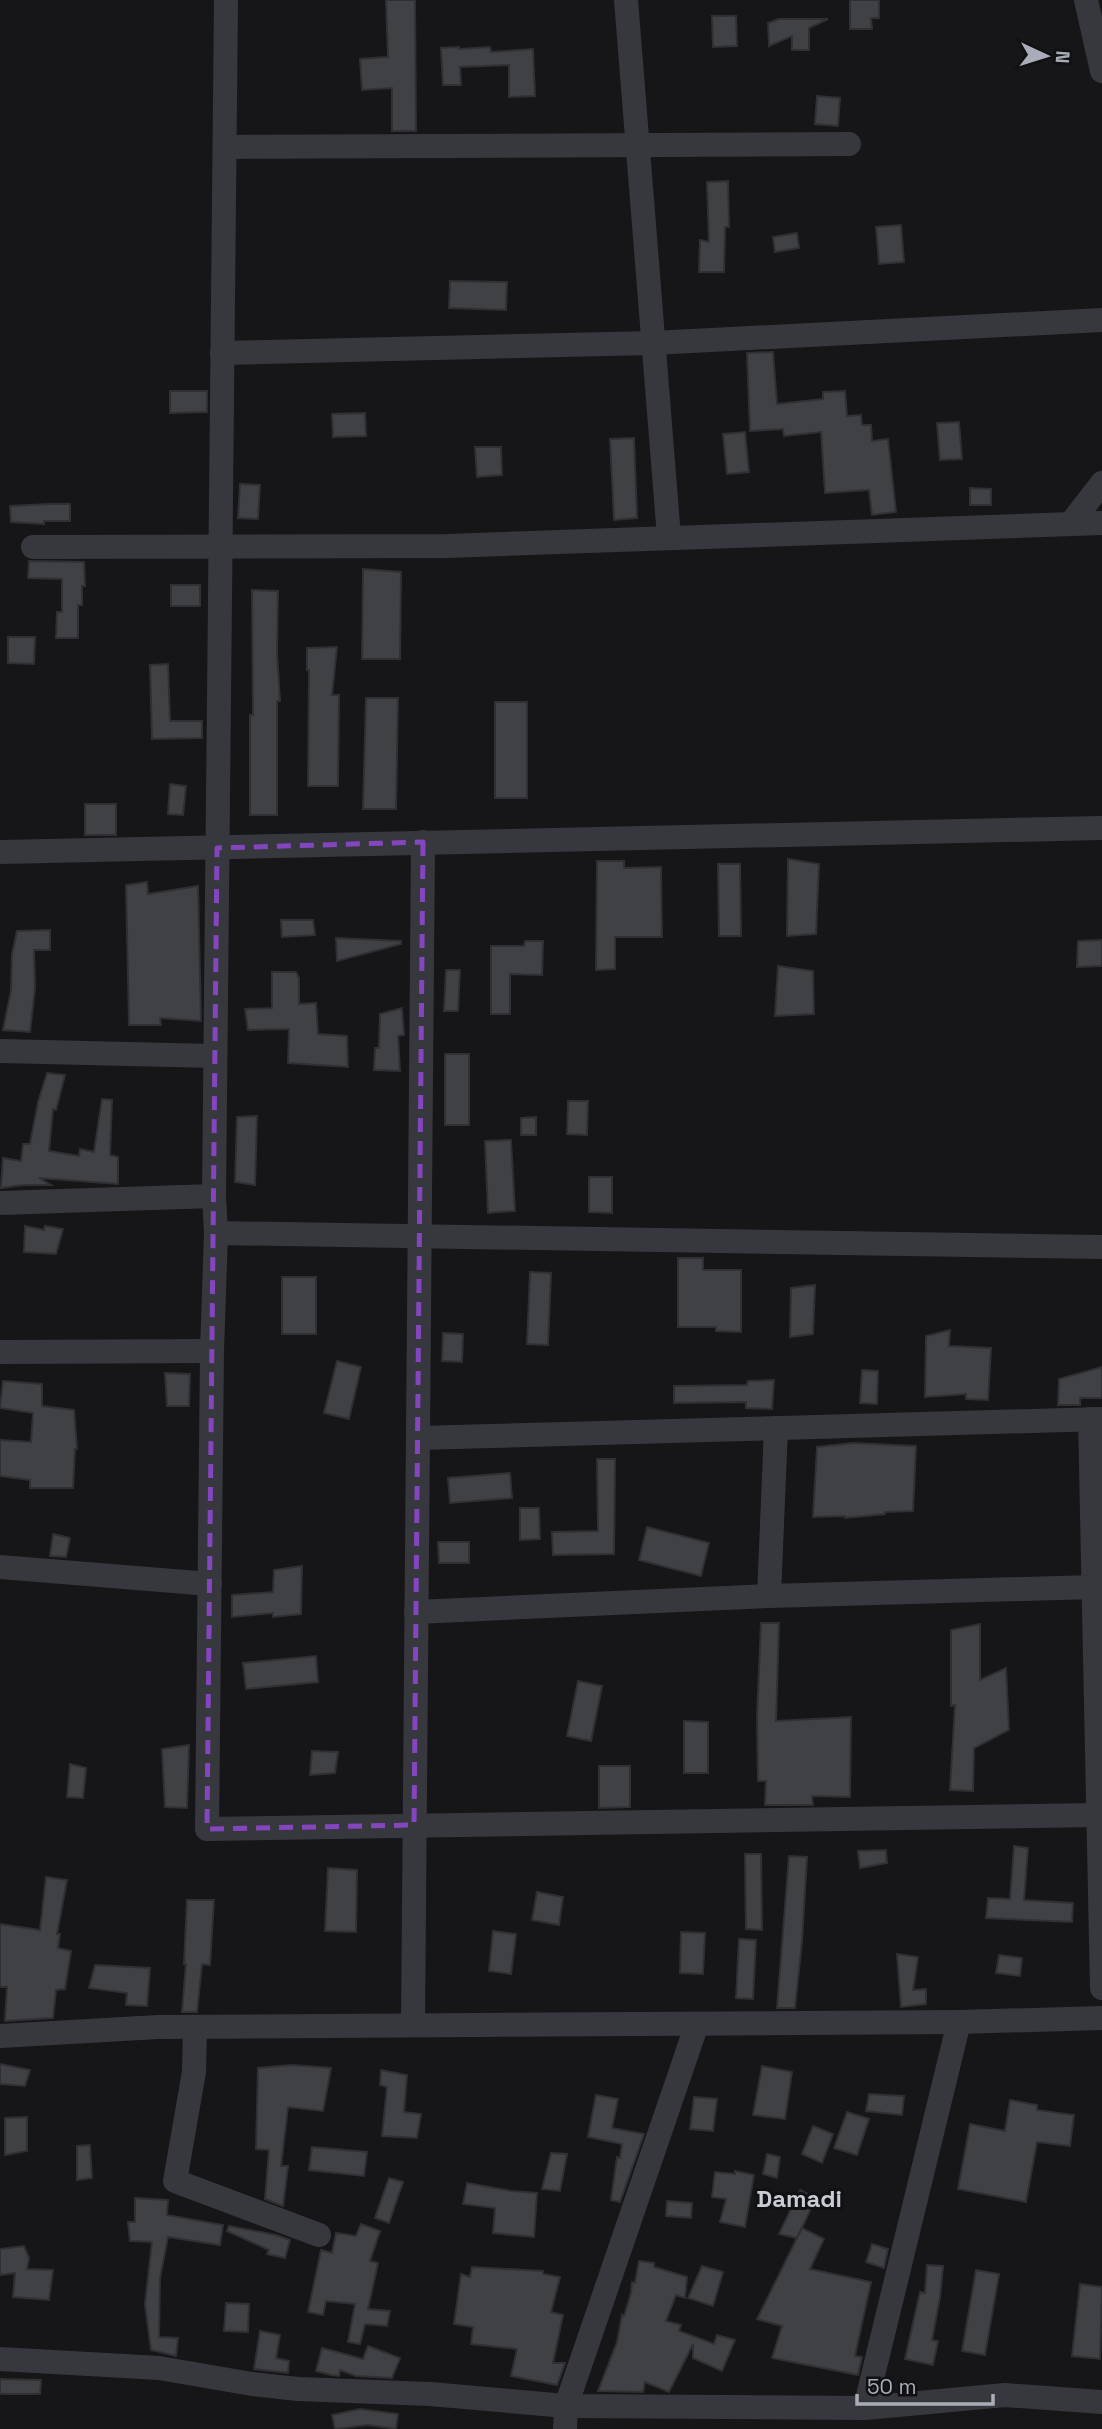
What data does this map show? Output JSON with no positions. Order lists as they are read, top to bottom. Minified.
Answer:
{"districts":["Damadi"],"scale_bar":"50 m","north":"right"}
